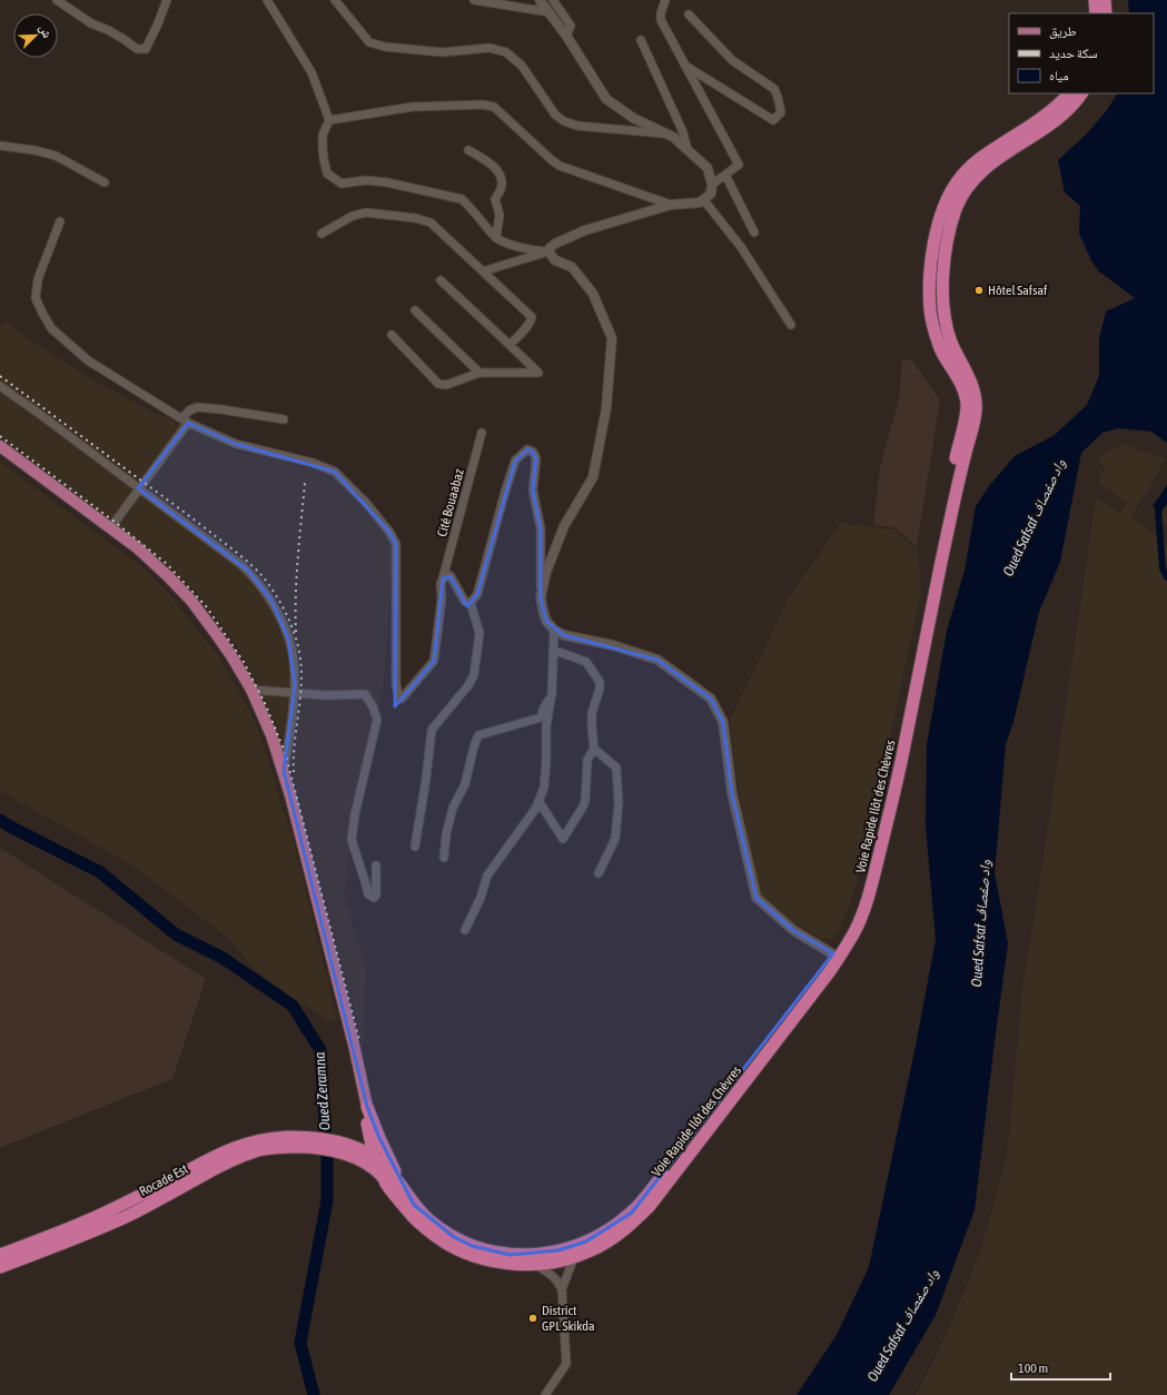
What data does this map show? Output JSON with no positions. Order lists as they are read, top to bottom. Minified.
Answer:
{"streets":{"highway":["Voie Rapide Ilôt des Chèvres","Rocade Est"],"street":["Cité Bouaabaz"]},"crossings":[["Voie Rapide Ilôt des Chèvres","Rocade Est"]],"water":["Oued Safsaf واد صفصاف","Oued Zeramna"],"places":["Hôtel Safsaf","District GPL Skikda"],"legend":["طريق","سكة حديد","مياه"],"scale_bar":"100 m","north":"top right"}
